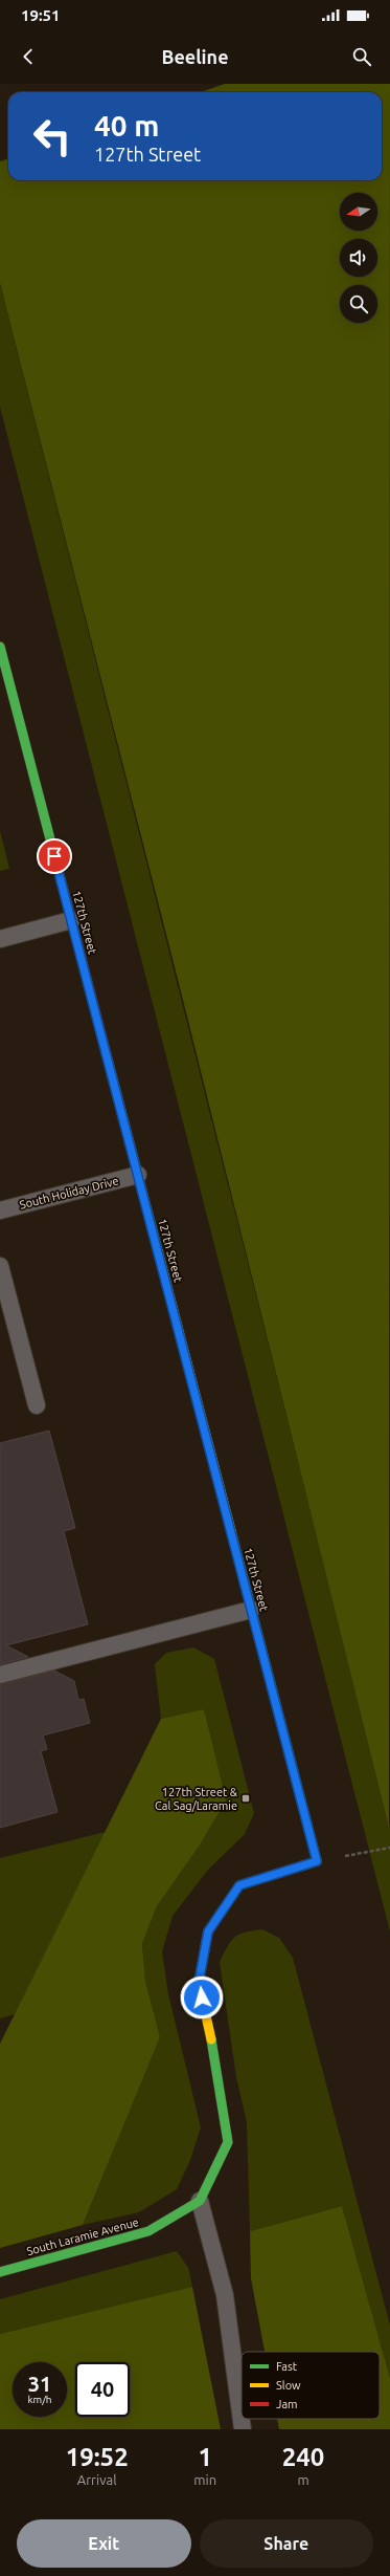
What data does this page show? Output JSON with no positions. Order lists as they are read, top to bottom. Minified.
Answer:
{"streets":{"main road":["127th Street","South Laramie Avenue"],"lane":["South Holiday Drive"]},"crossings":[["127th Street","South Holiday Drive"]],"places":{"transit":["127th Street & Cal Sag/Laramie"]},"legend":["Fast","Slow","Jam"],"north":"left","page":{"status":"19:51","header":"Beeline","turn":["40 m","127th Street"],"speed":"31 km/h","limit":"40","eta":["19:52","Arrival","1","min","240","m"],"buttons":["Exit","Share"]}}
